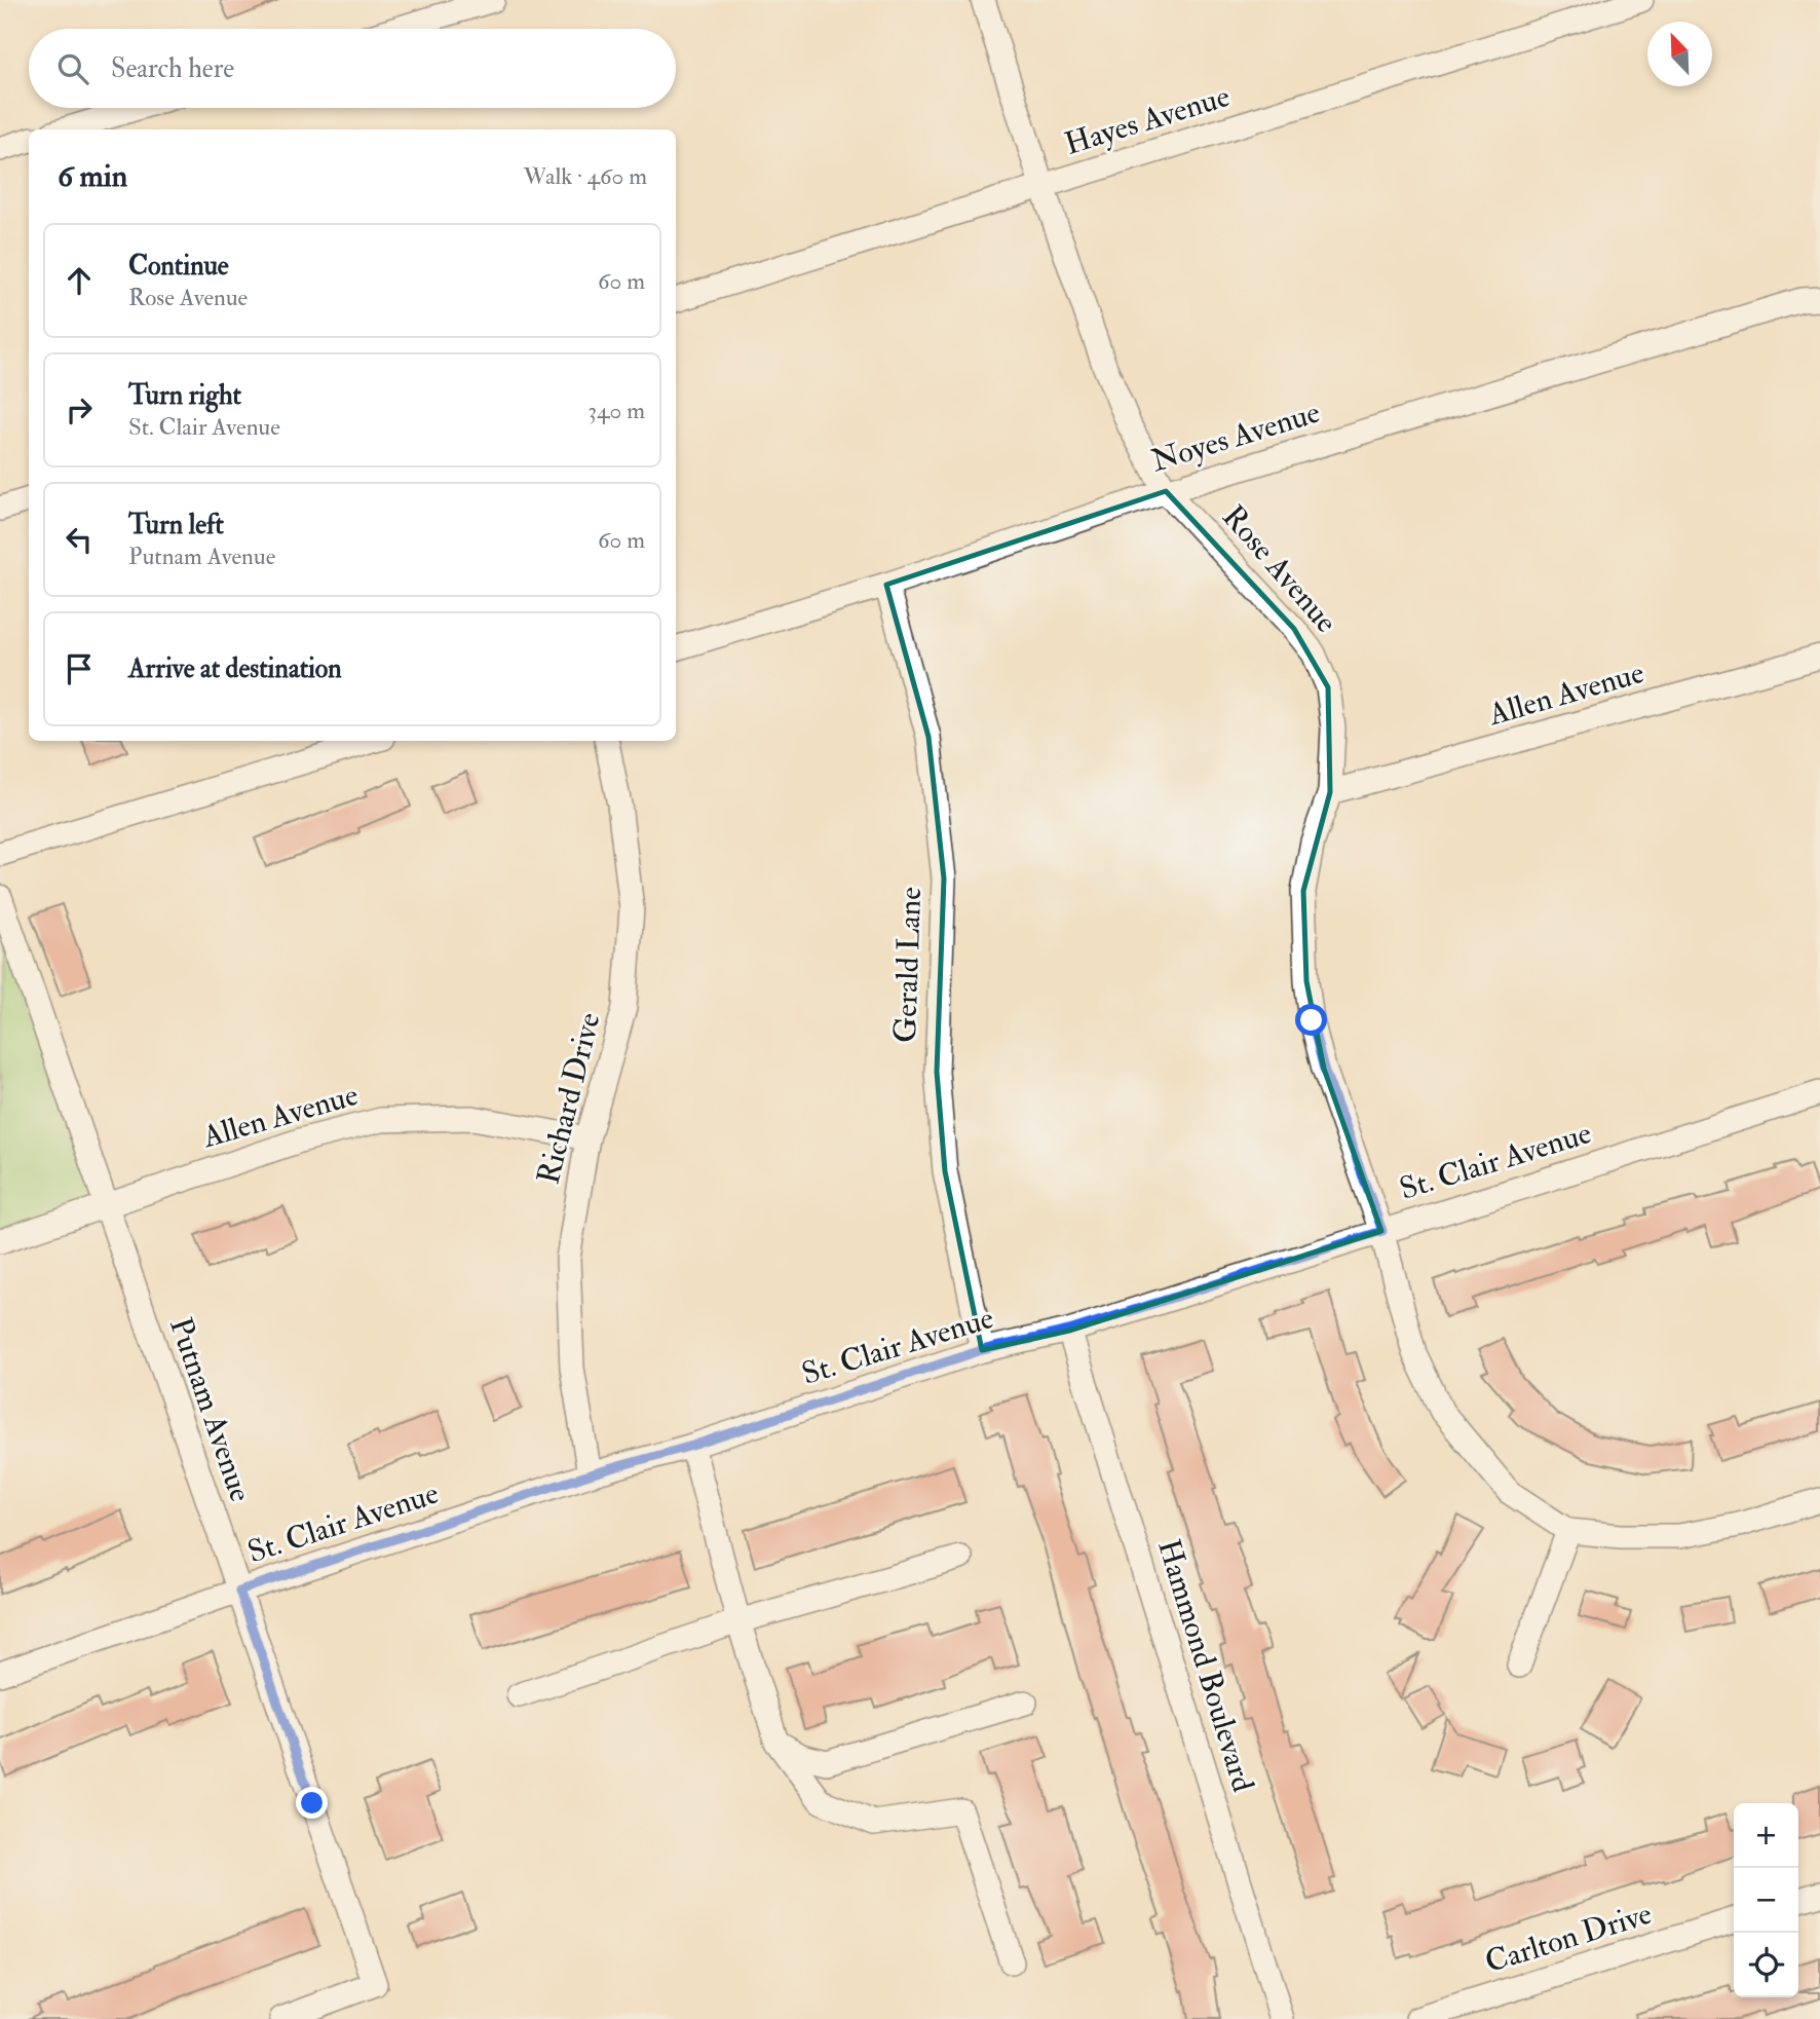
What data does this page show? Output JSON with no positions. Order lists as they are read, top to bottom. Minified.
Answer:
{"streets":{"street":["Hayes Avenue","Noyes Avenue","Rose Avenue","Allen Avenue","Gerald Lane","Richard Drive","St. Clair Avenue","Putnam Avenue","Hammond Boulevard","Carlton Drive"]},"crossings":[["Hayes Avenue","Rose Avenue"],["Noyes Avenue","Rose Avenue"],["Noyes Avenue","Gerald Lane"],["Rose Avenue","Allen Avenue"],["Rose Avenue","St. Clair Avenue"],["Allen Avenue","Richard Drive"],["Allen Avenue","Putnam Avenue"],["Gerald Lane","St. Clair Avenue"],["Richard Drive","St. Clair Avenue"],["St. Clair Avenue","Putnam Avenue"],["St. Clair Avenue","Hammond Boulevard"]],"north":"top left","page":{"search":"Search here","heading":["6 min","Walk · 460 m"],"list":[["Continue","Rose Avenue","60 m"],["Turn right","St. Clair Avenue","340 m"],["Turn left","Putnam Avenue","60 m"],"Arrive at destination"],"map_buttons":["+","−"]}}
